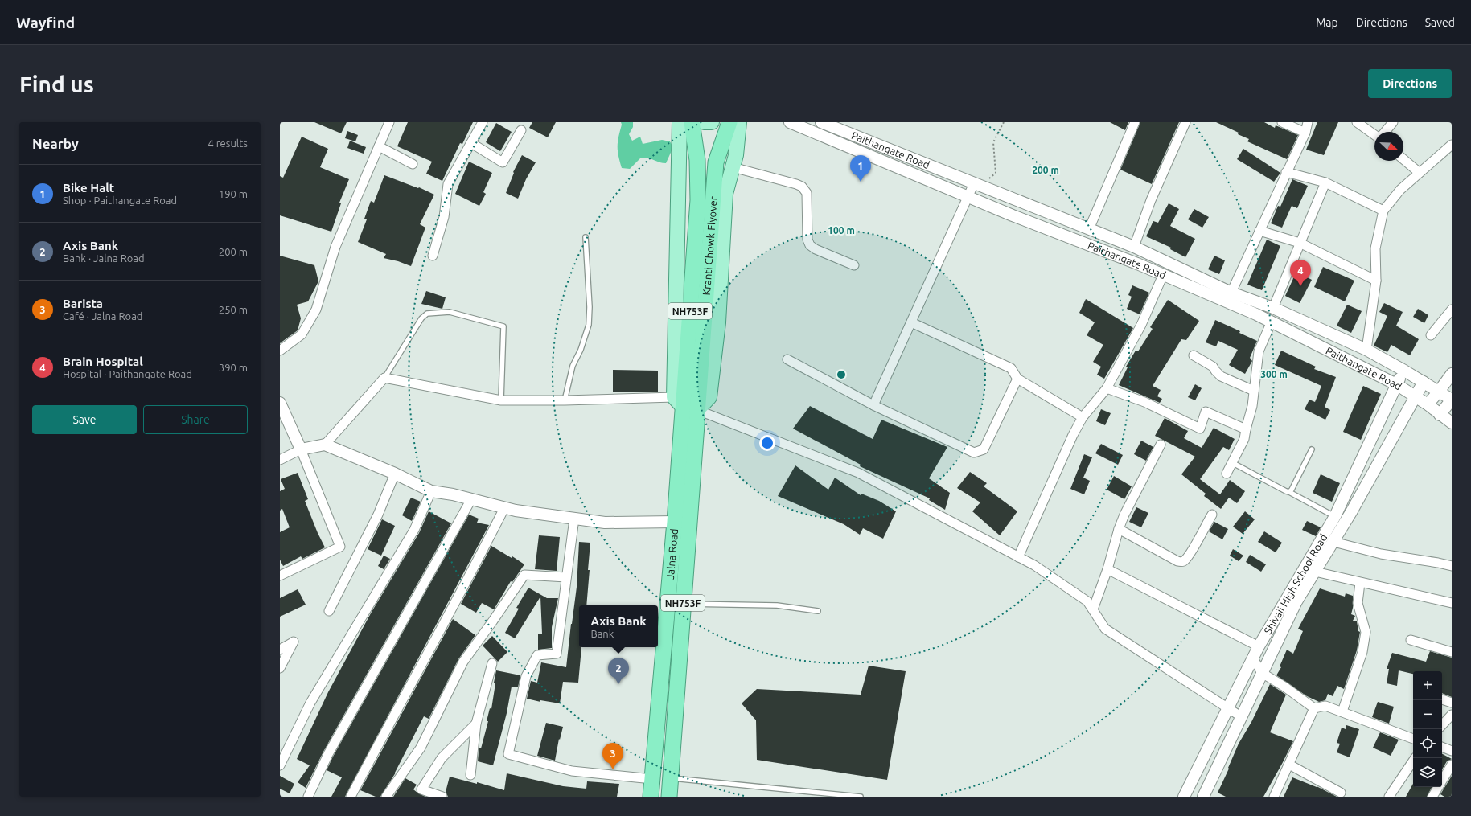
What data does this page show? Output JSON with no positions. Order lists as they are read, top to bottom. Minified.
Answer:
{"streets":{"highway":["Kranti Chowk Flyover","NH753F","Jalna Road"],"street":["Paithangate Road","Shivaji High School Road"]},"crossings":[["Paithangate Road","Shivaji High School Road"],["Kranti Chowk Flyover","Jalna Road"]],"north":"bottom right","page":{"header":"Wayfind","nav":["Map","Directions","Saved"],"buttons":["Directions",["Save","Share"]],"title":"Find us","heading":["Nearby","4 results"],"pins":["1","4","2","3"],"list":[{"mark":"1","name":"Bike Halt","note":"Shop · Paithangate Road","value":"190 m"},{"mark":"2","name":"Axis Bank","note":"Bank · Jalna Road","value":"200 m"},{"mark":"3","name":"Barista","note":"Café · Jalna Road","value":"250 m"},{"mark":"4","name":"Brain Hospital","note":"Hospital · Paithangate Road","value":"390 m"}],"popup":["Axis Bank","Bank"],"map_buttons":["+","−"]},"rings":["200 m","100 m","300 m"]}
